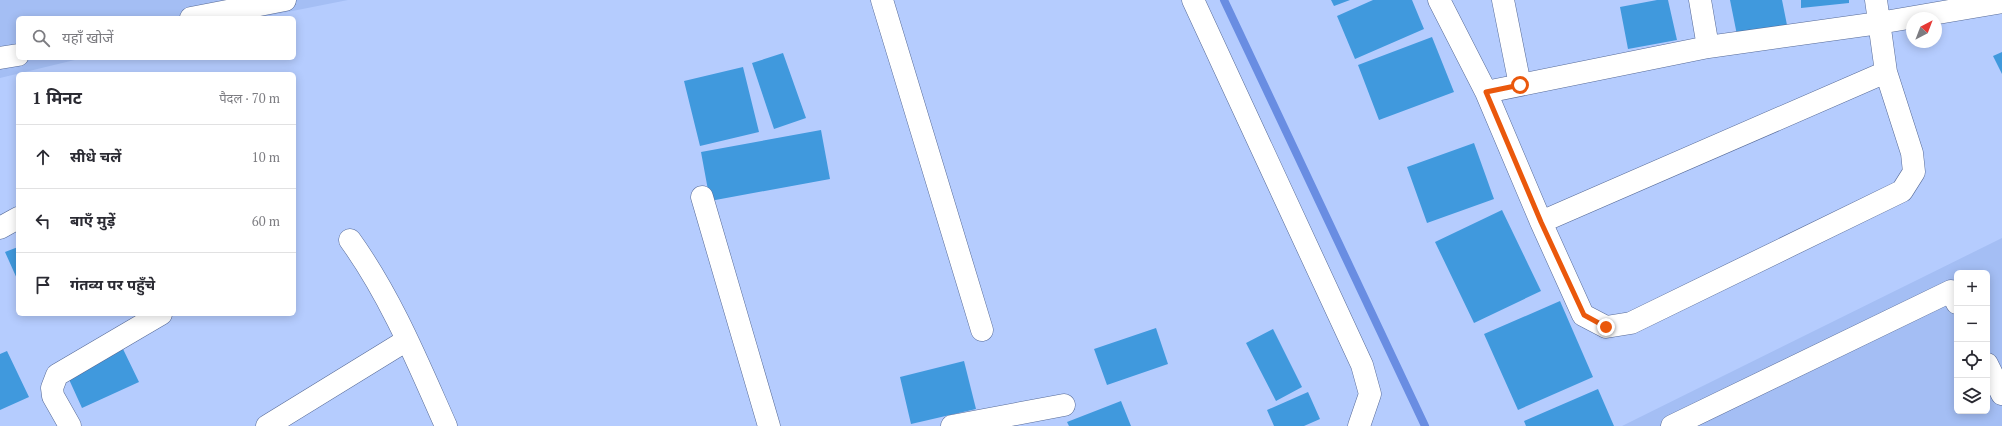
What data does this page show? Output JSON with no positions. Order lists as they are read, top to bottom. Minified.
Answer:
{"north":"top right","page":{"search":"यहाँ खोजें","heading":["1 मिनट","पैदल · 70 m"],"list":[["सीधे चलें","10 m"],["बाएँ मुड़ें","60 m"],"गंतव्य पर पहुँचे"],"map_buttons":["+","−"]}}
